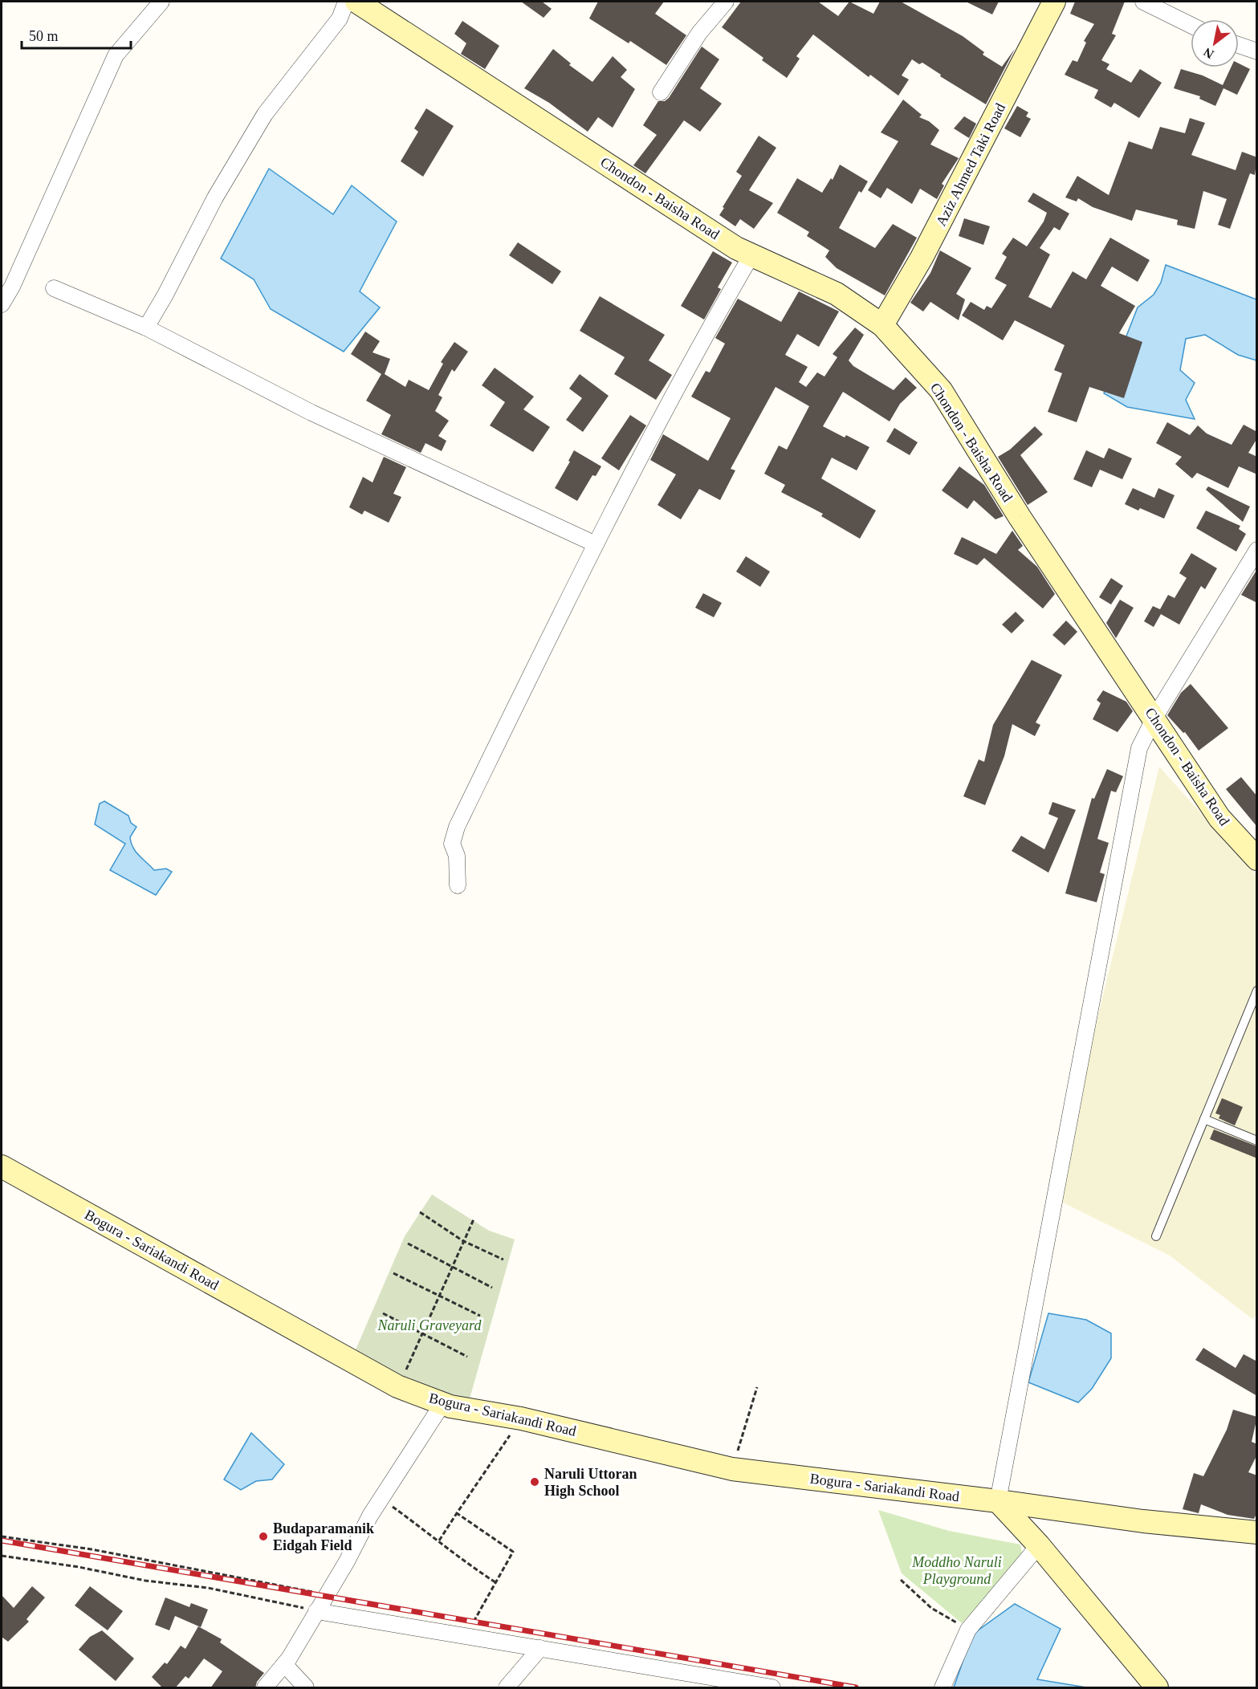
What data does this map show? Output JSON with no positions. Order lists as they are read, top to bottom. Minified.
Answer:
{"streets":{"main road":["Aziz Ahmed Taki Road","Chondon - Baisha Road","Bogura - Sariakandi Road"]},"crossings":[["Aziz Ahmed Taki Road","Chondon - Baisha Road"]],"parks":["Naruli Graveyard","Moddho Naruli Playground"],"places":["Naruli Uttoran High School","Budaparamanik Eidgah Field"],"scale_bar":"50 m","north":"bottom left"}
